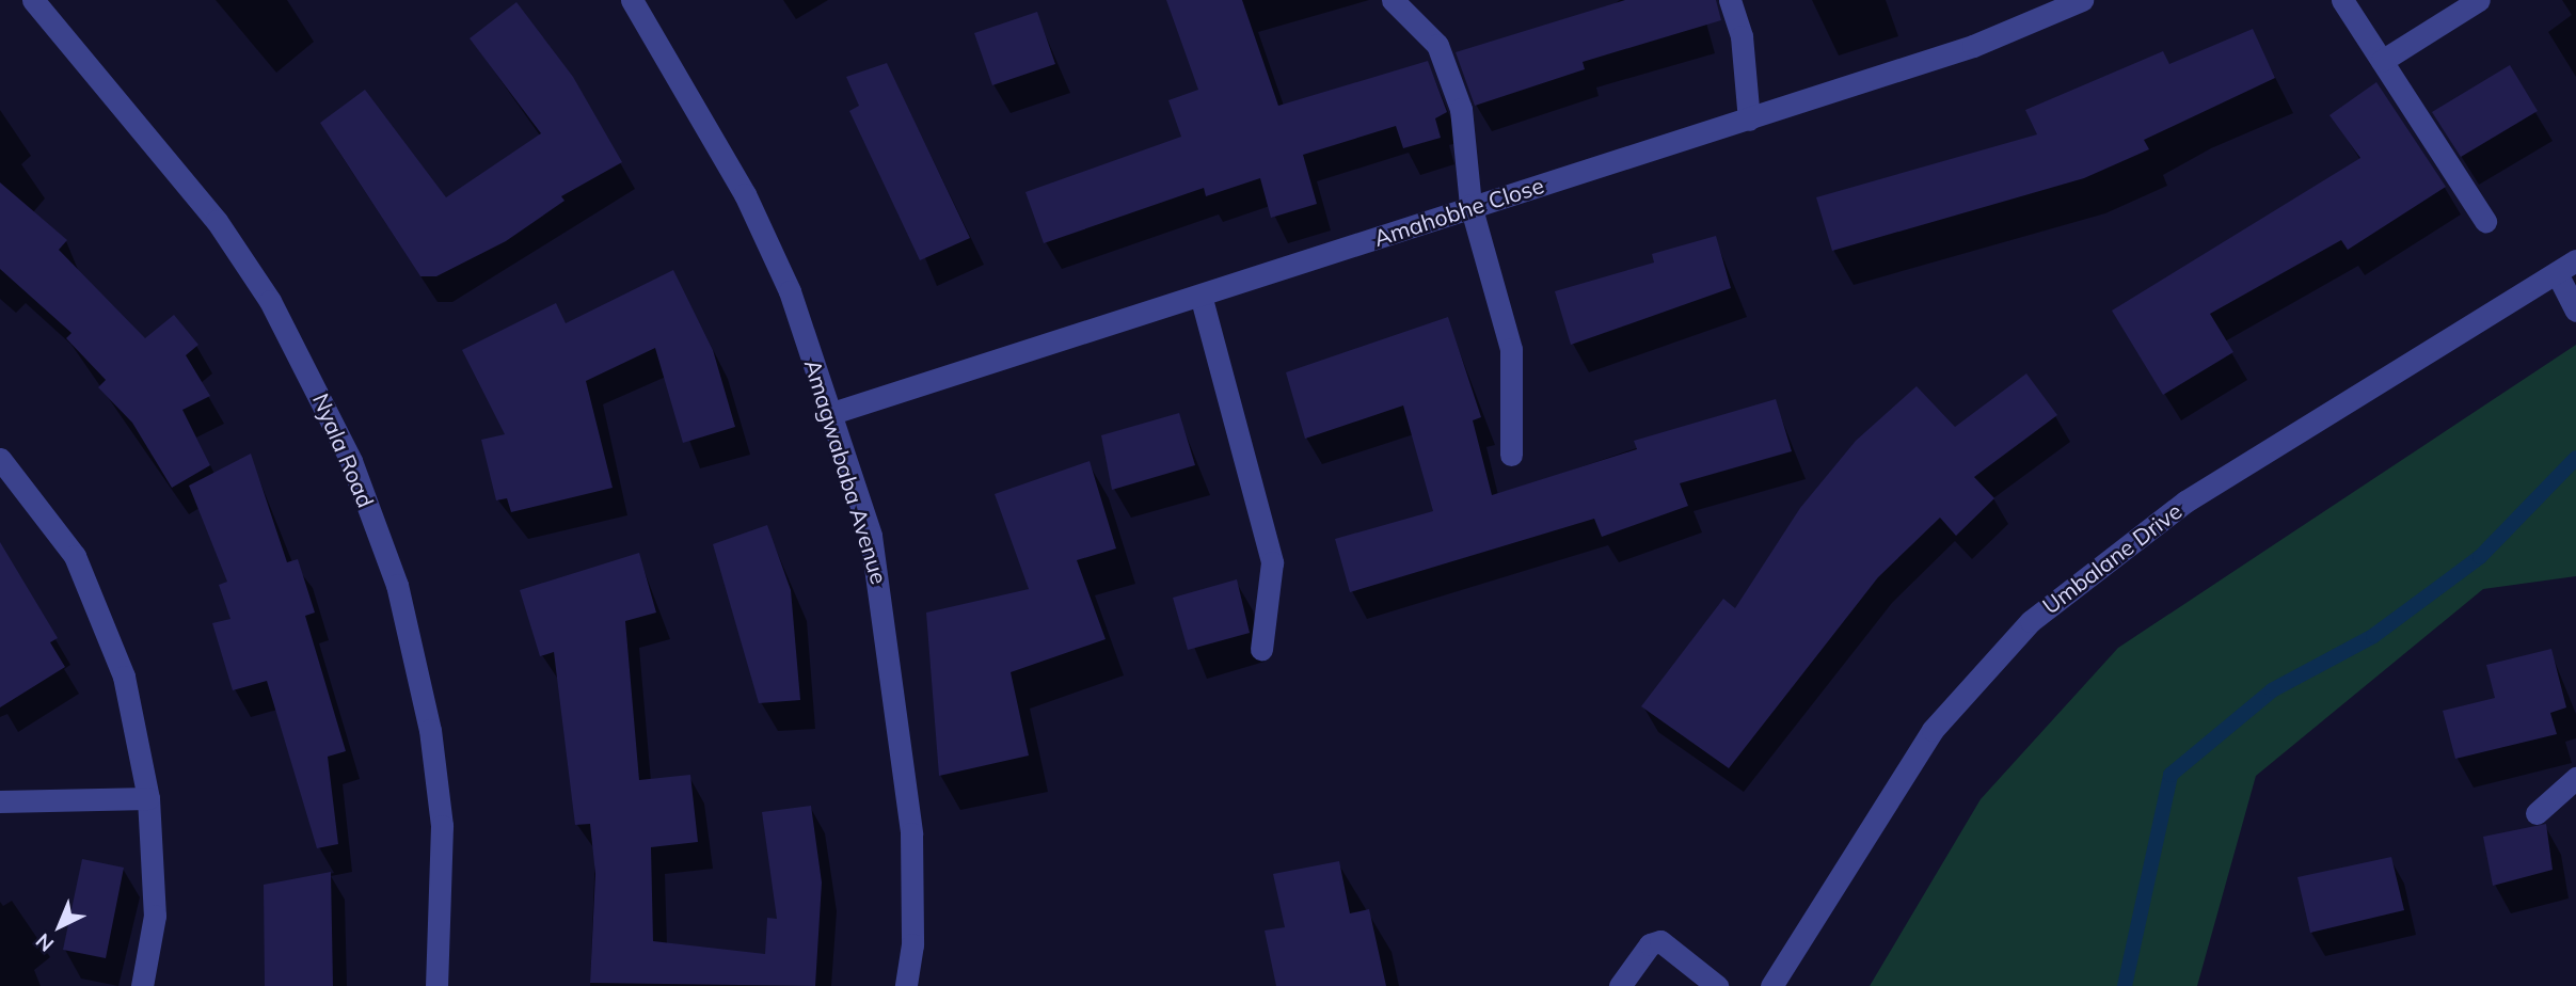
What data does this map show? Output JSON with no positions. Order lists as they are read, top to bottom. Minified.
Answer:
{"streets":{"street":["Amahobhe Close","Nyala Road","Amagwababa Avenue","Umbalane Drive"]},"crossings":[["Amahobhe Close","Amagwababa Avenue"]],"north":"bottom left"}
